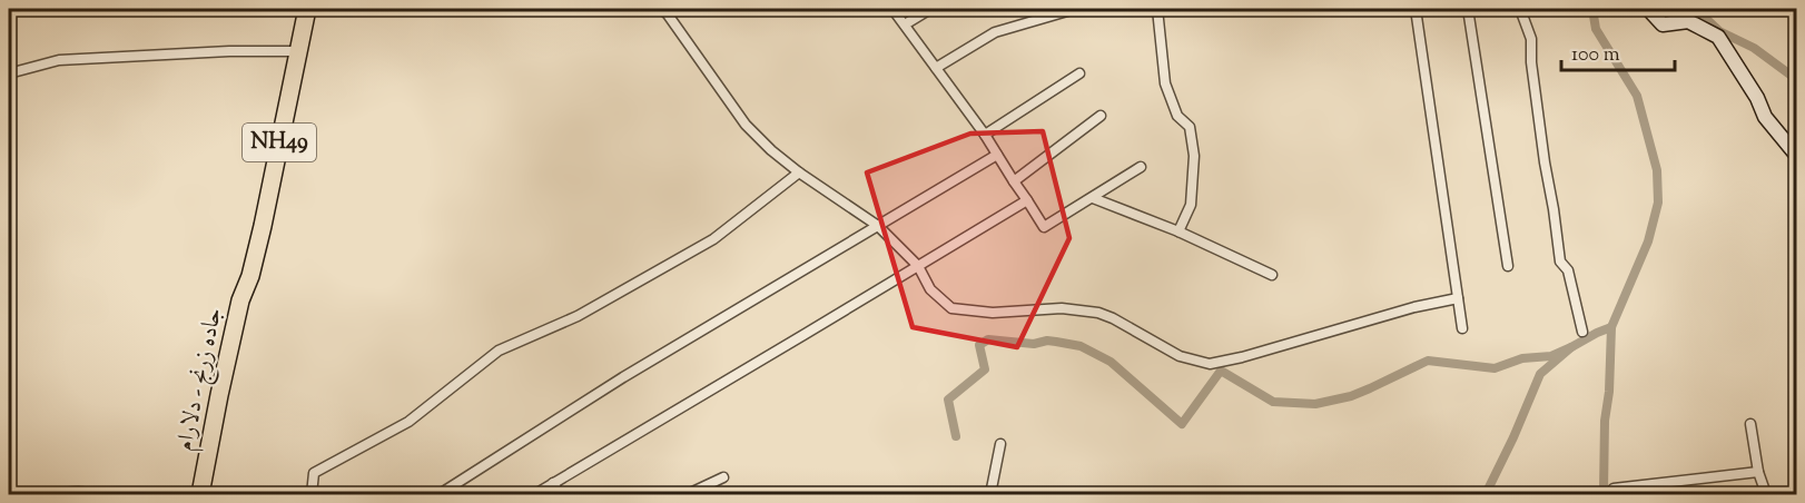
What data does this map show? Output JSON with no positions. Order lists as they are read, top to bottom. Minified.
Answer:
{"streets":{"highway":["NH49","جاده زرنج - دلارام"]},"scale_bar":"100 m"}
